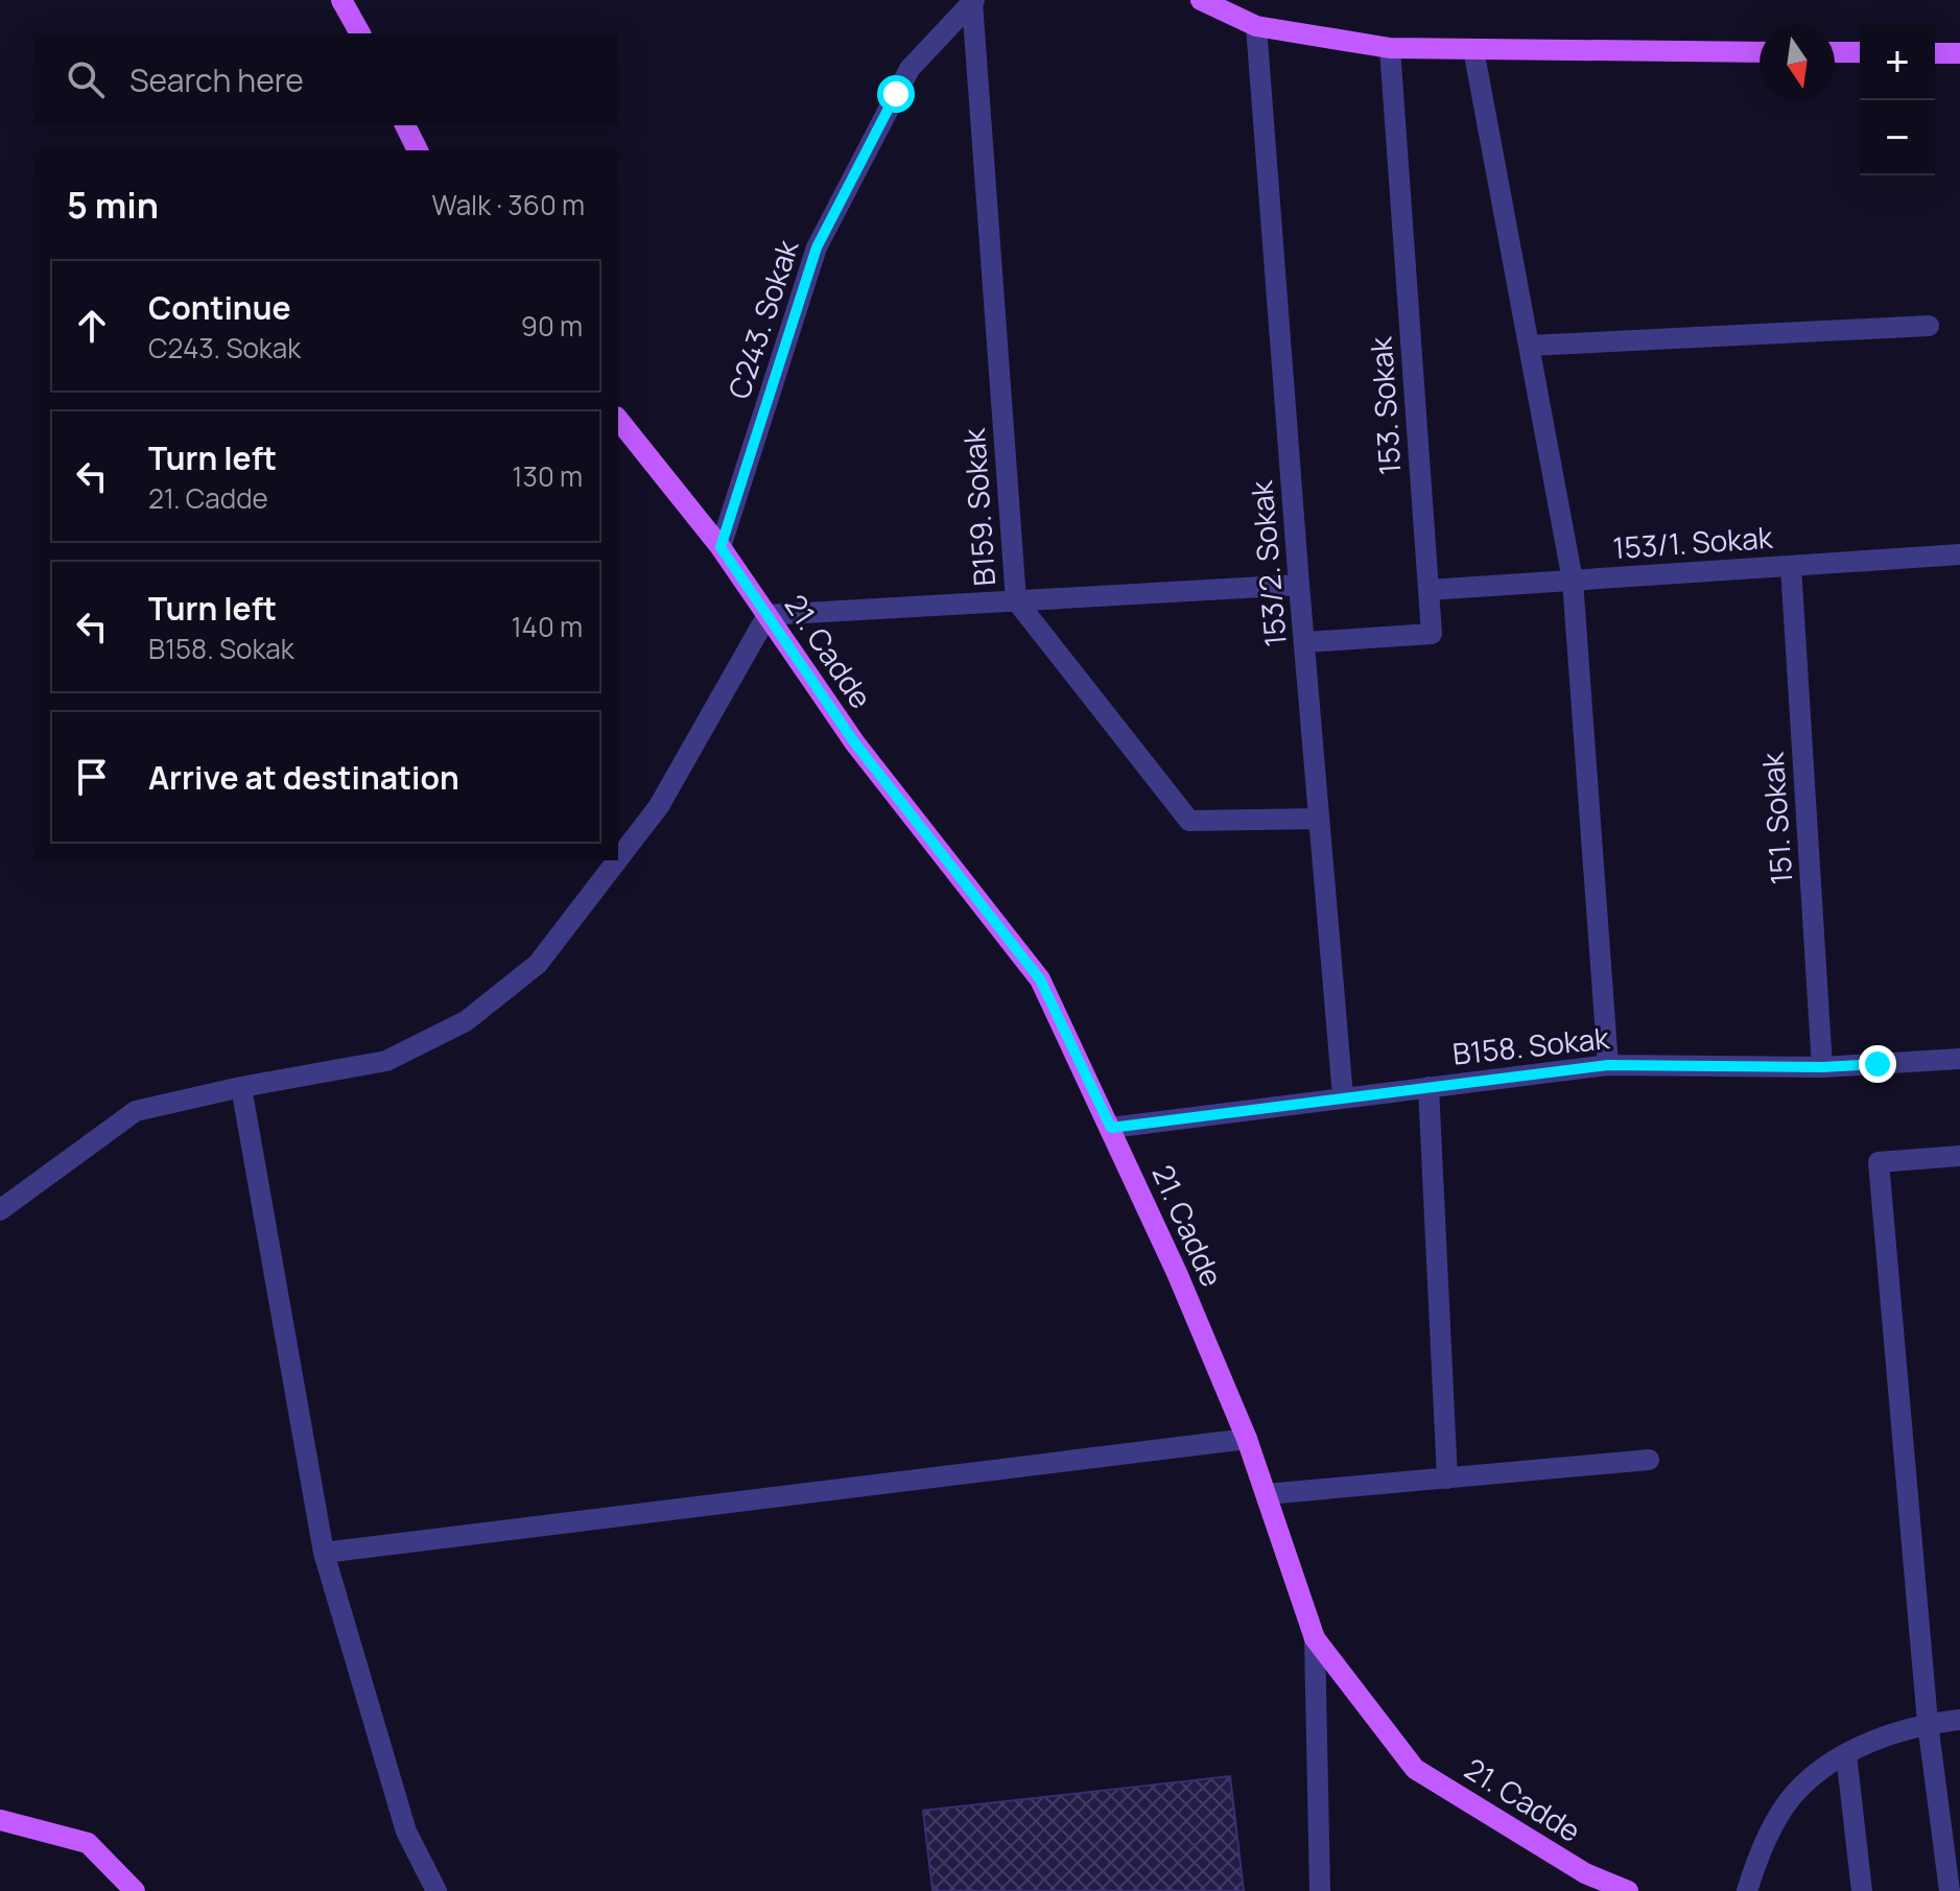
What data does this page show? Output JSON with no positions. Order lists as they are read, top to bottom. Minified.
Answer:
{"streets":{"main road":["21. Cadde"],"street":["C243. Sokak","153. Sokak","B159. Sokak","153/1. Sokak","153/2. Sokak","151. Sokak","B158. Sokak"]},"crossings":[["C243. Sokak","B159. Sokak"],["C243. Sokak","21. Cadde"],["153. Sokak","153/1. Sokak"],["153. Sokak","153/2. Sokak"],["B159. Sokak","153/2. Sokak"],["153/1. Sokak","151. Sokak"],["153/2. Sokak","B158. Sokak"],["21. Cadde","B158. Sokak"],["151. Sokak","B158. Sokak"]],"north":"bottom","page":{"map_buttons":["+","−"],"search":"Search here","heading":["5 min","Walk · 360 m"],"list":[["Continue","C243. Sokak","90 m"],["Turn left","21. Cadde","130 m"],["Turn left","B158. Sokak","140 m"],"Arrive at destination"]}}
